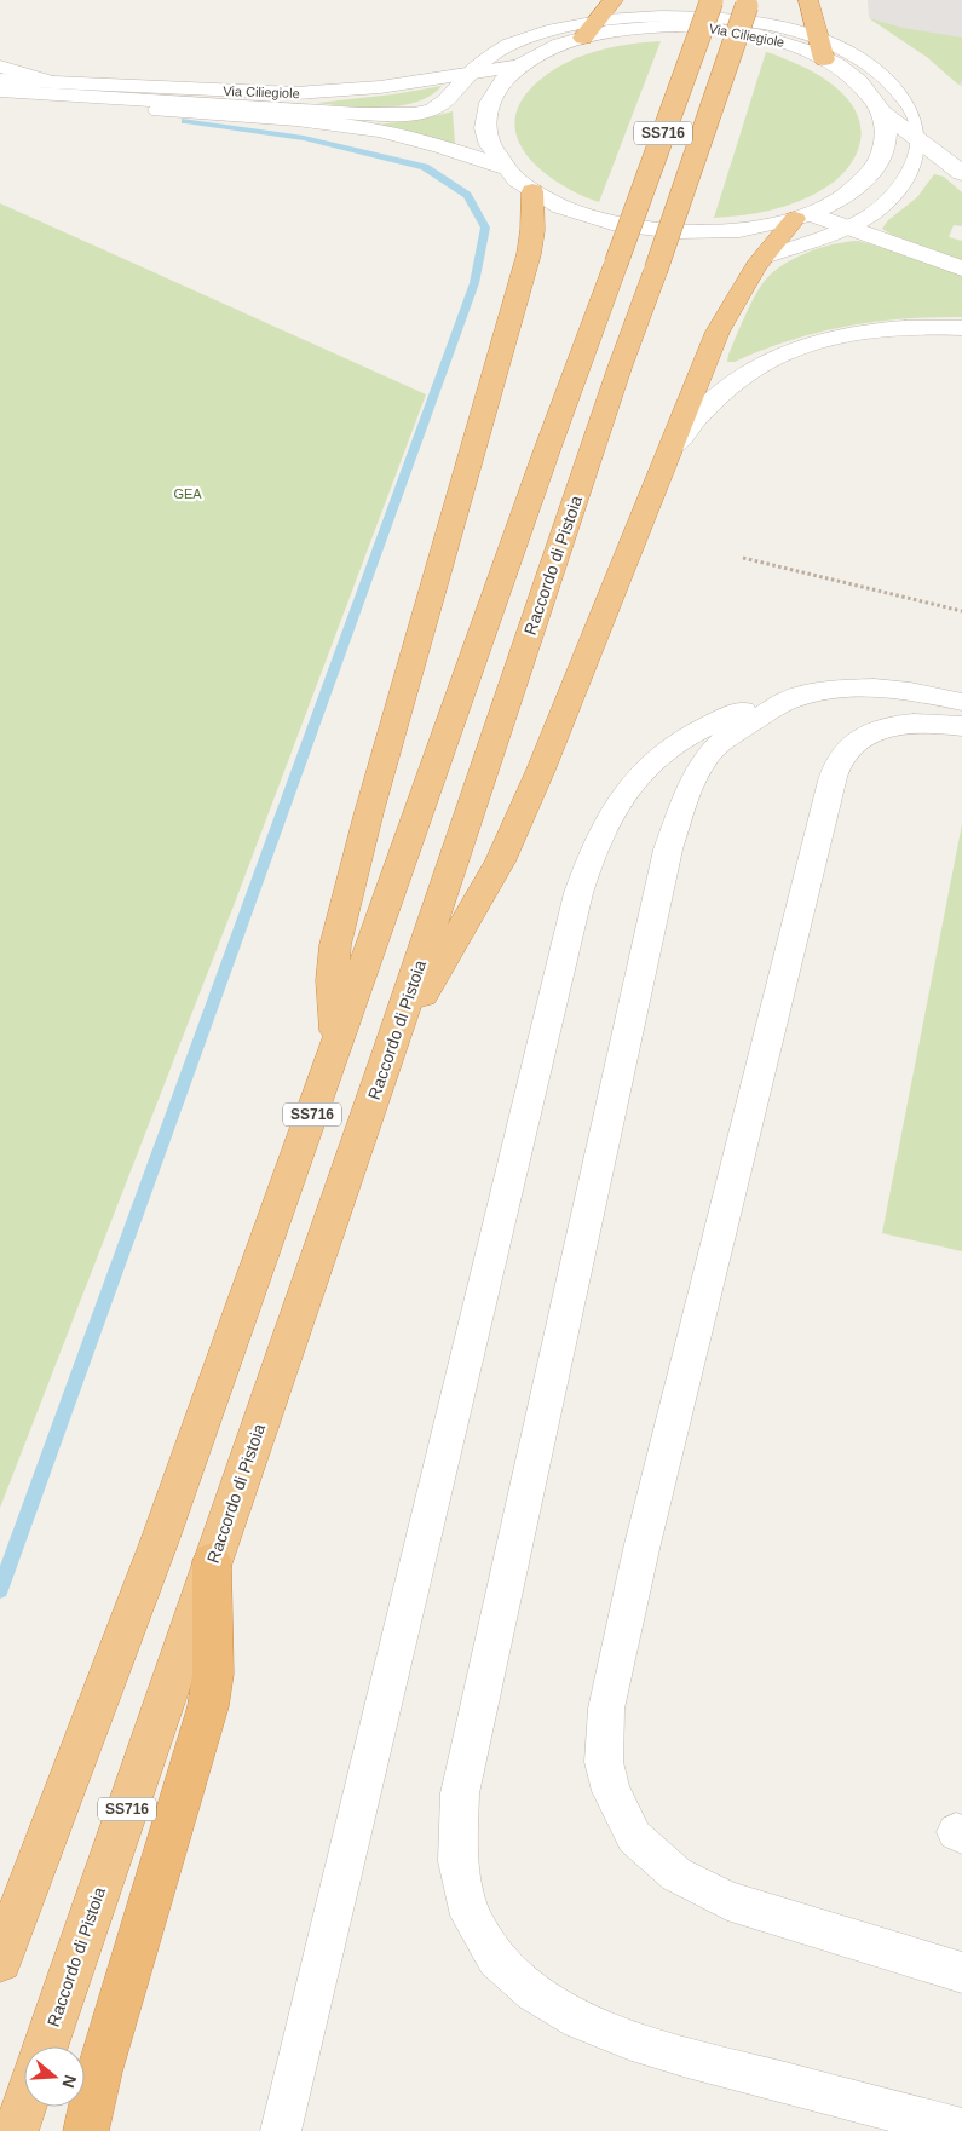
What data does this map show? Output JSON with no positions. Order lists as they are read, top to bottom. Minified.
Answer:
{"streets":{"highway":["SS716","Raccordo di Pistoia"],"street":["Via Ciliegiole"]},"parks":["GEA"],"north":"right"}
